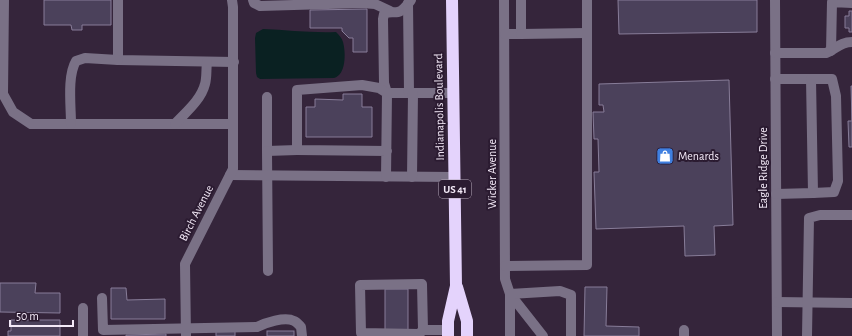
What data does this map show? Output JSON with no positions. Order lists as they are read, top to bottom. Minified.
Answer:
{"streets":{"highway":["Indianapolis Boulevard","US 41"],"street":["Eagle Ridge Drive","Wicker Avenue","Birch Avenue"]},"places":{"shop":["Menards"]},"scale_bar":"50 m"}
